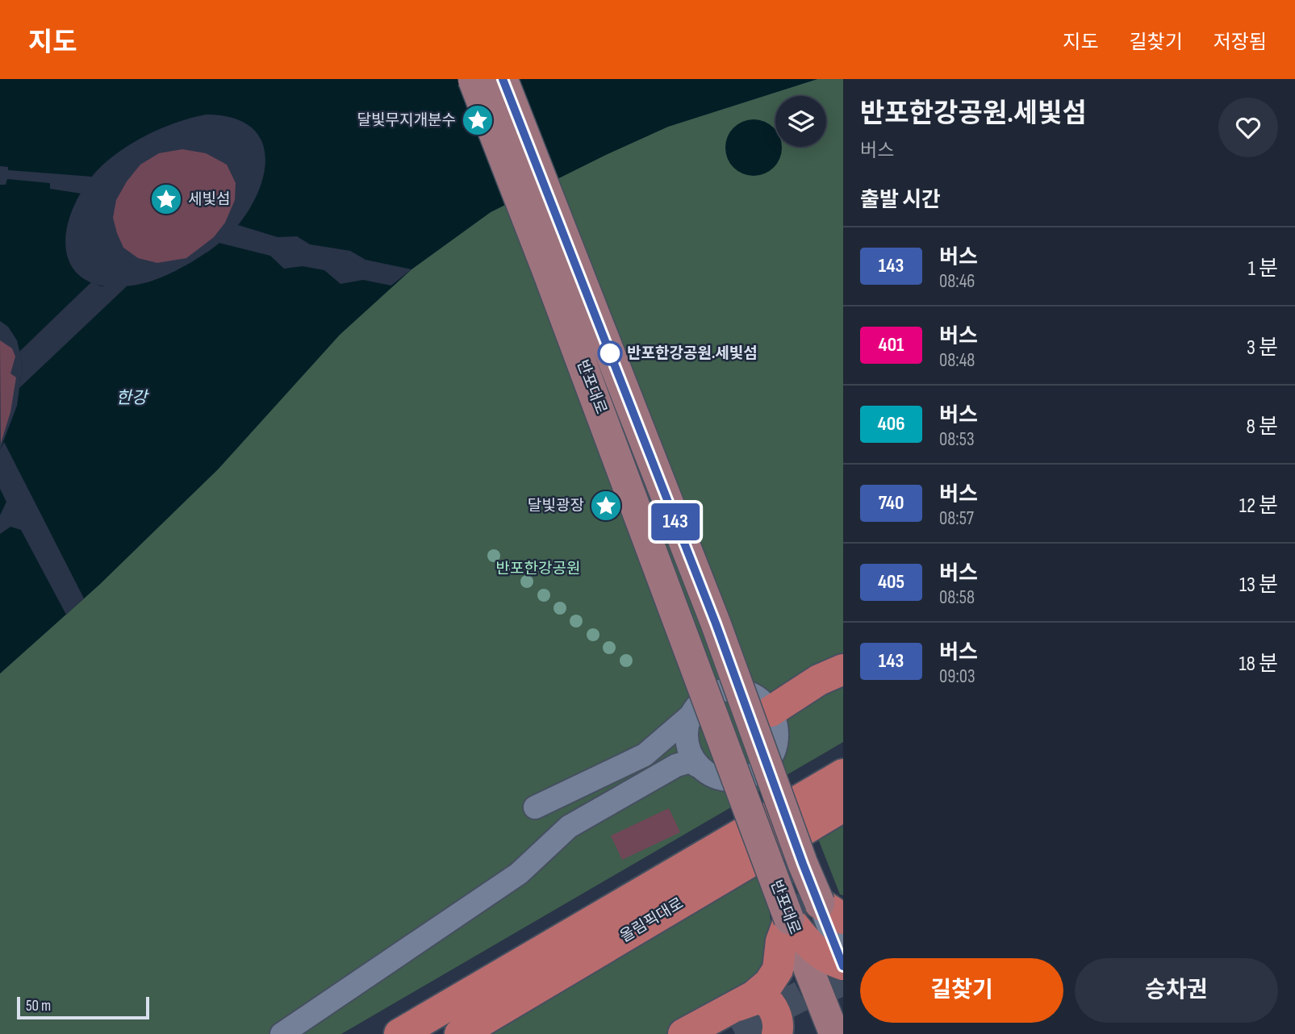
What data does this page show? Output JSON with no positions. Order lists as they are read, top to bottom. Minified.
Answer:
{"streets":{"highway":["올림픽대로"],"main road":["반포대로"]},"water":["한강"],"parks":["반포한강공원"],"places":{"place":["달빛무지개분수","세빛섬","달빛광장"],"other":["반포한강공원.세빛섬"]},"lines":["bus line 143"],"scale_bar":"50 m","page":{"header":"지도","nav":["지도","길찾기","저장됨"],"on_map":"143","heading":[["반포한강공원.세빛섬","버스"],"출발 시간"],"list":[{"mark":"143","name":"버스","note":"08:46","value":"1 분"},{"mark":"401","name":"버스","note":"08:48","value":"3 분"},{"mark":"406","name":"버스","note":"08:53","value":"8 분"},{"mark":"740","name":"버스","note":"08:57","value":"12 분"},{"mark":"405","name":"버스","note":"08:58","value":"13 분"},{"mark":"143","name":"버스","note":"09:03","value":"18 분"}],"buttons":["길찾기","승차권"],"scale":"50 m"}}
